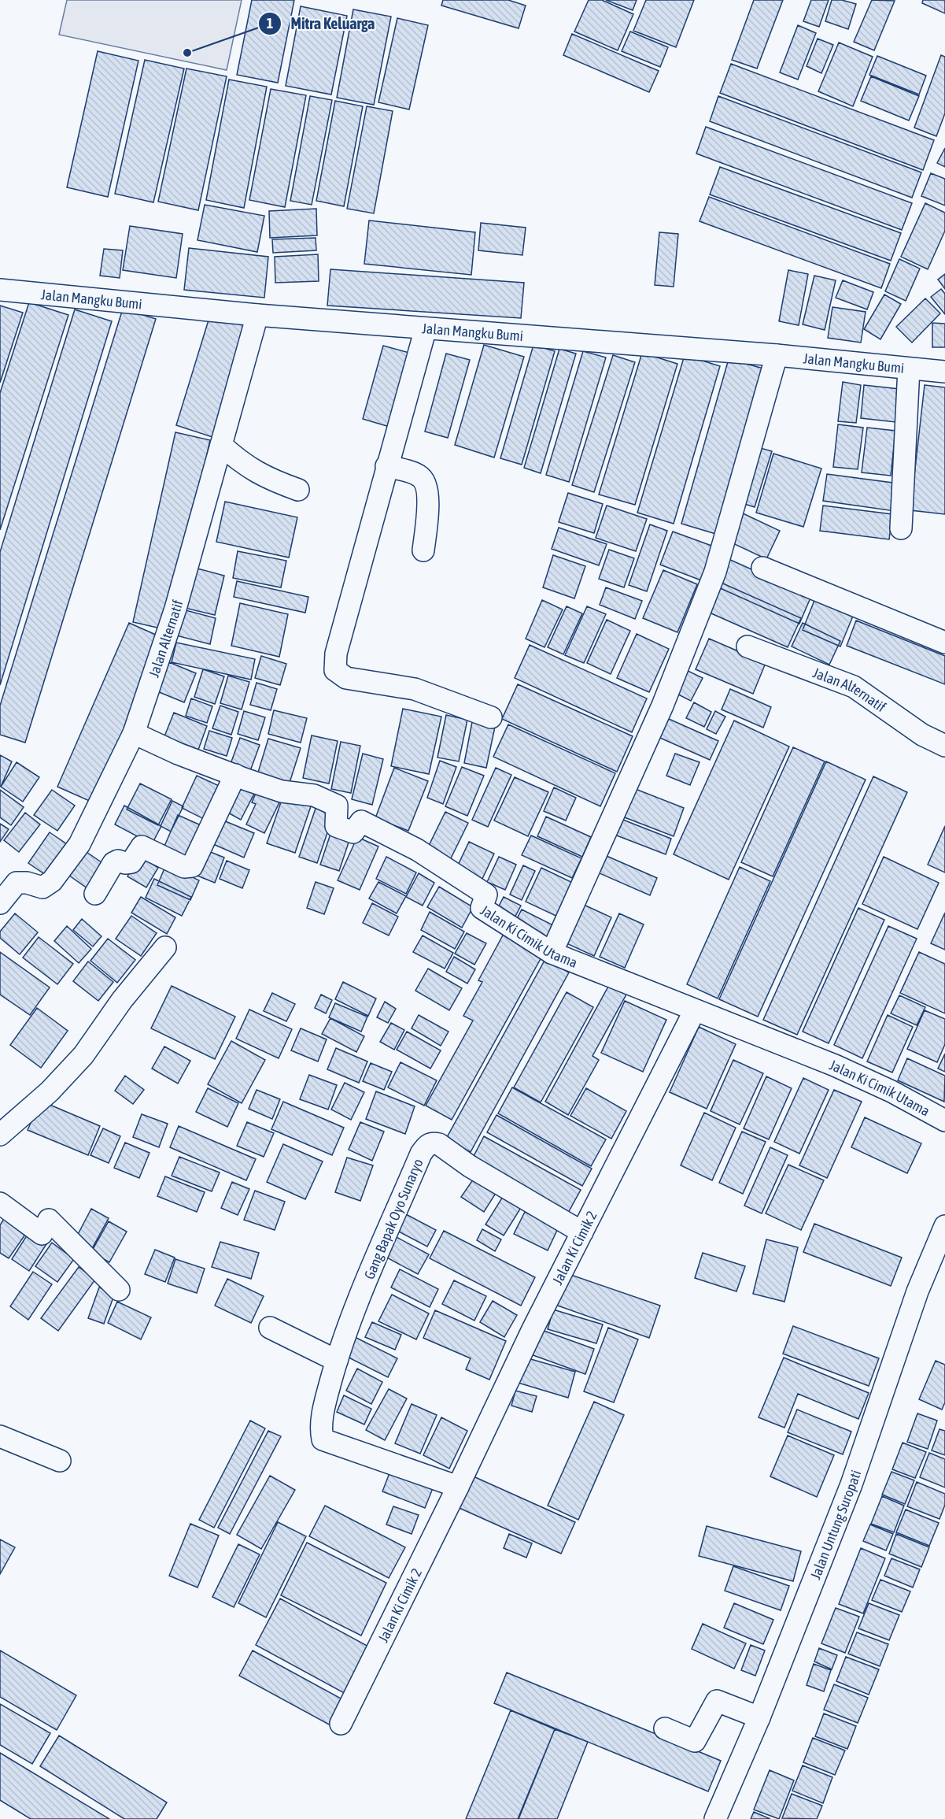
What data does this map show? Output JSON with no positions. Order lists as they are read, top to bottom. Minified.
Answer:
{"streets":{"street":["Jalan Mangku Bumi","Jalan Alternatif","Jalan Ki Cimik Utama","Gang Bapak Oyo Sunaryo","Jalan Ki Cimik 2","Jalan Untung Suropati"]},"crossings":[["Jalan Mangku Bumi","Jalan Alternatif"],["Jalan Alternatif","Jalan Ki Cimik Utama"],["Jalan Ki Cimik Utama","Jalan Ki Cimik 2"],["Gang Bapak Oyo Sunaryo","Jalan Ki Cimik 2"]],"places":["Mitra Keluarga"]}
